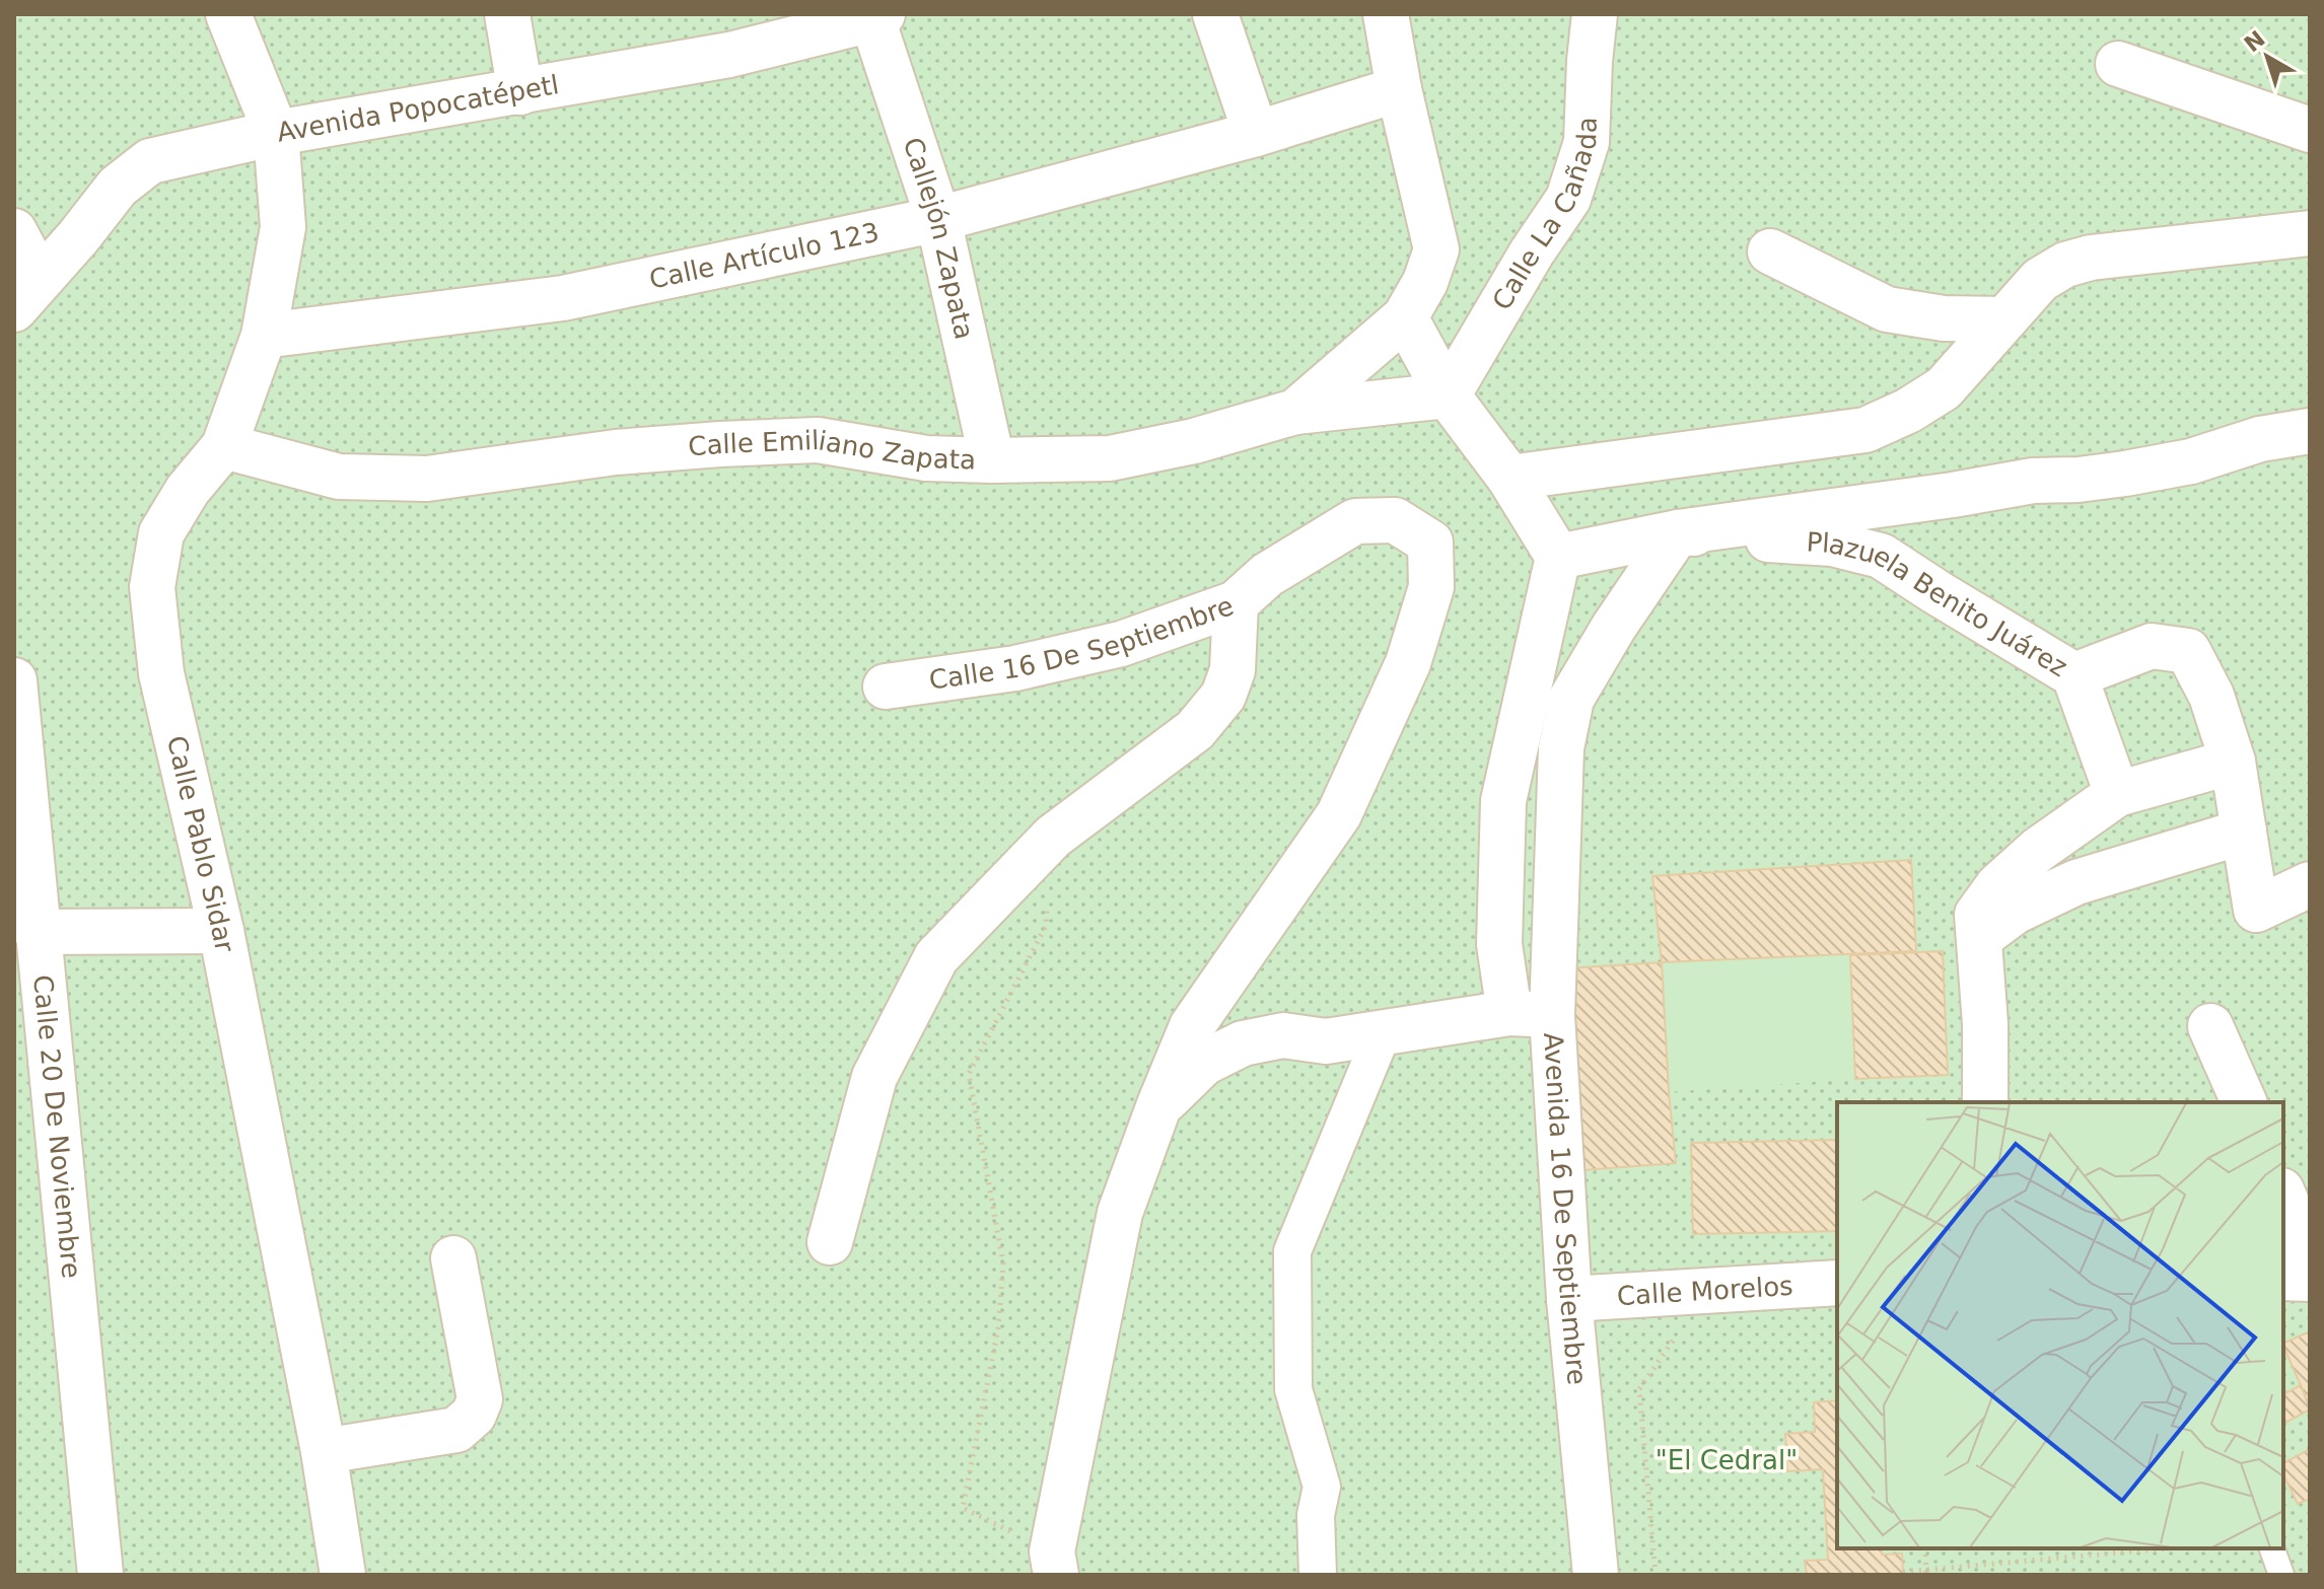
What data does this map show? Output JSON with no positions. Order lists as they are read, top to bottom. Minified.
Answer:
{"streets":{"street":["Avenida Popocatépetl","Calle La Cañada","Callejón Zapata","Calle Artículo 123","Calle Emiliano Zapata","Plazuela Benito Juárez","Calle 16 De Septiembre","Calle Pablo Sidar","Calle 20 De Noviembre","Avenida 16 De Septiembre","Calle Morelos"]},"crossings":[["Avenida Popocatépetl","Callejón Zapata"],["Avenida Popocatépetl","Calle Pablo Sidar"],["Callejón Zapata","Calle Artículo 123"],["Callejón Zapata","Calle Emiliano Zapata"],["Calle Artículo 123","Calle Emiliano Zapata"],["Calle Artículo 123","Calle Pablo Sidar"],["Calle Emiliano Zapata","Calle Pablo Sidar"],["Plazuela Benito Juárez","Avenida 16 De Septiembre"],["Avenida 16 De Septiembre","Calle Morelos"]],"parks":["\"El Cedral\""],"north":"top left"}
